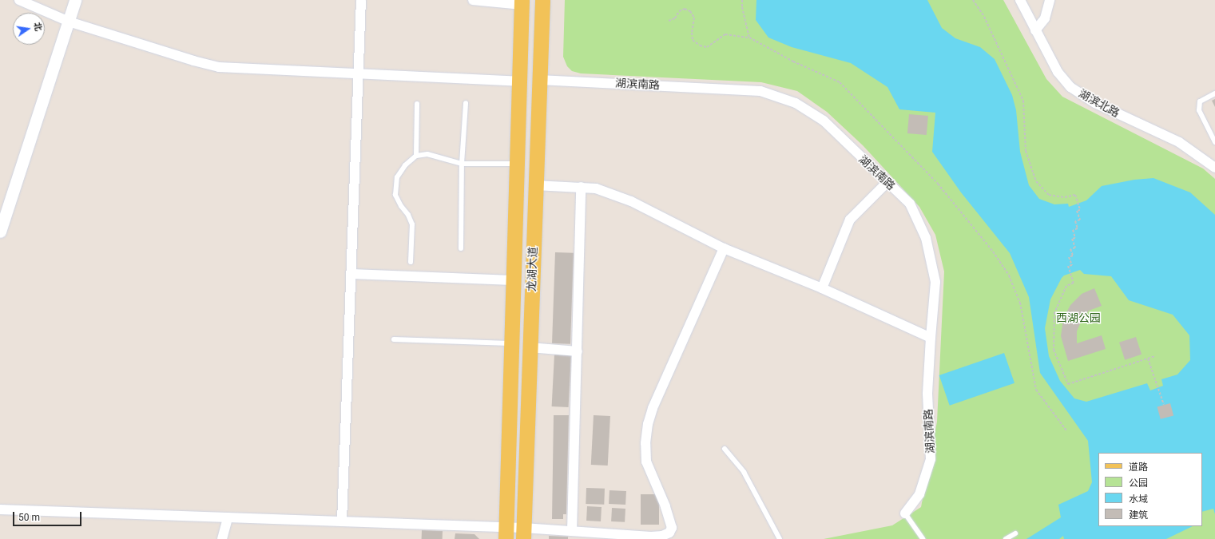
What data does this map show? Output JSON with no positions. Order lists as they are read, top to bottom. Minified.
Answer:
{"streets":{"main road":["龙湖大道"],"street":["湖滨南路","湖滨北路"]},"crossings":[["湖滨南路","龙湖大道"]],"parks":["西湖公园"],"legend":["道路","公园","水域","建筑"],"scale_bar":"50 m","north":"right"}
